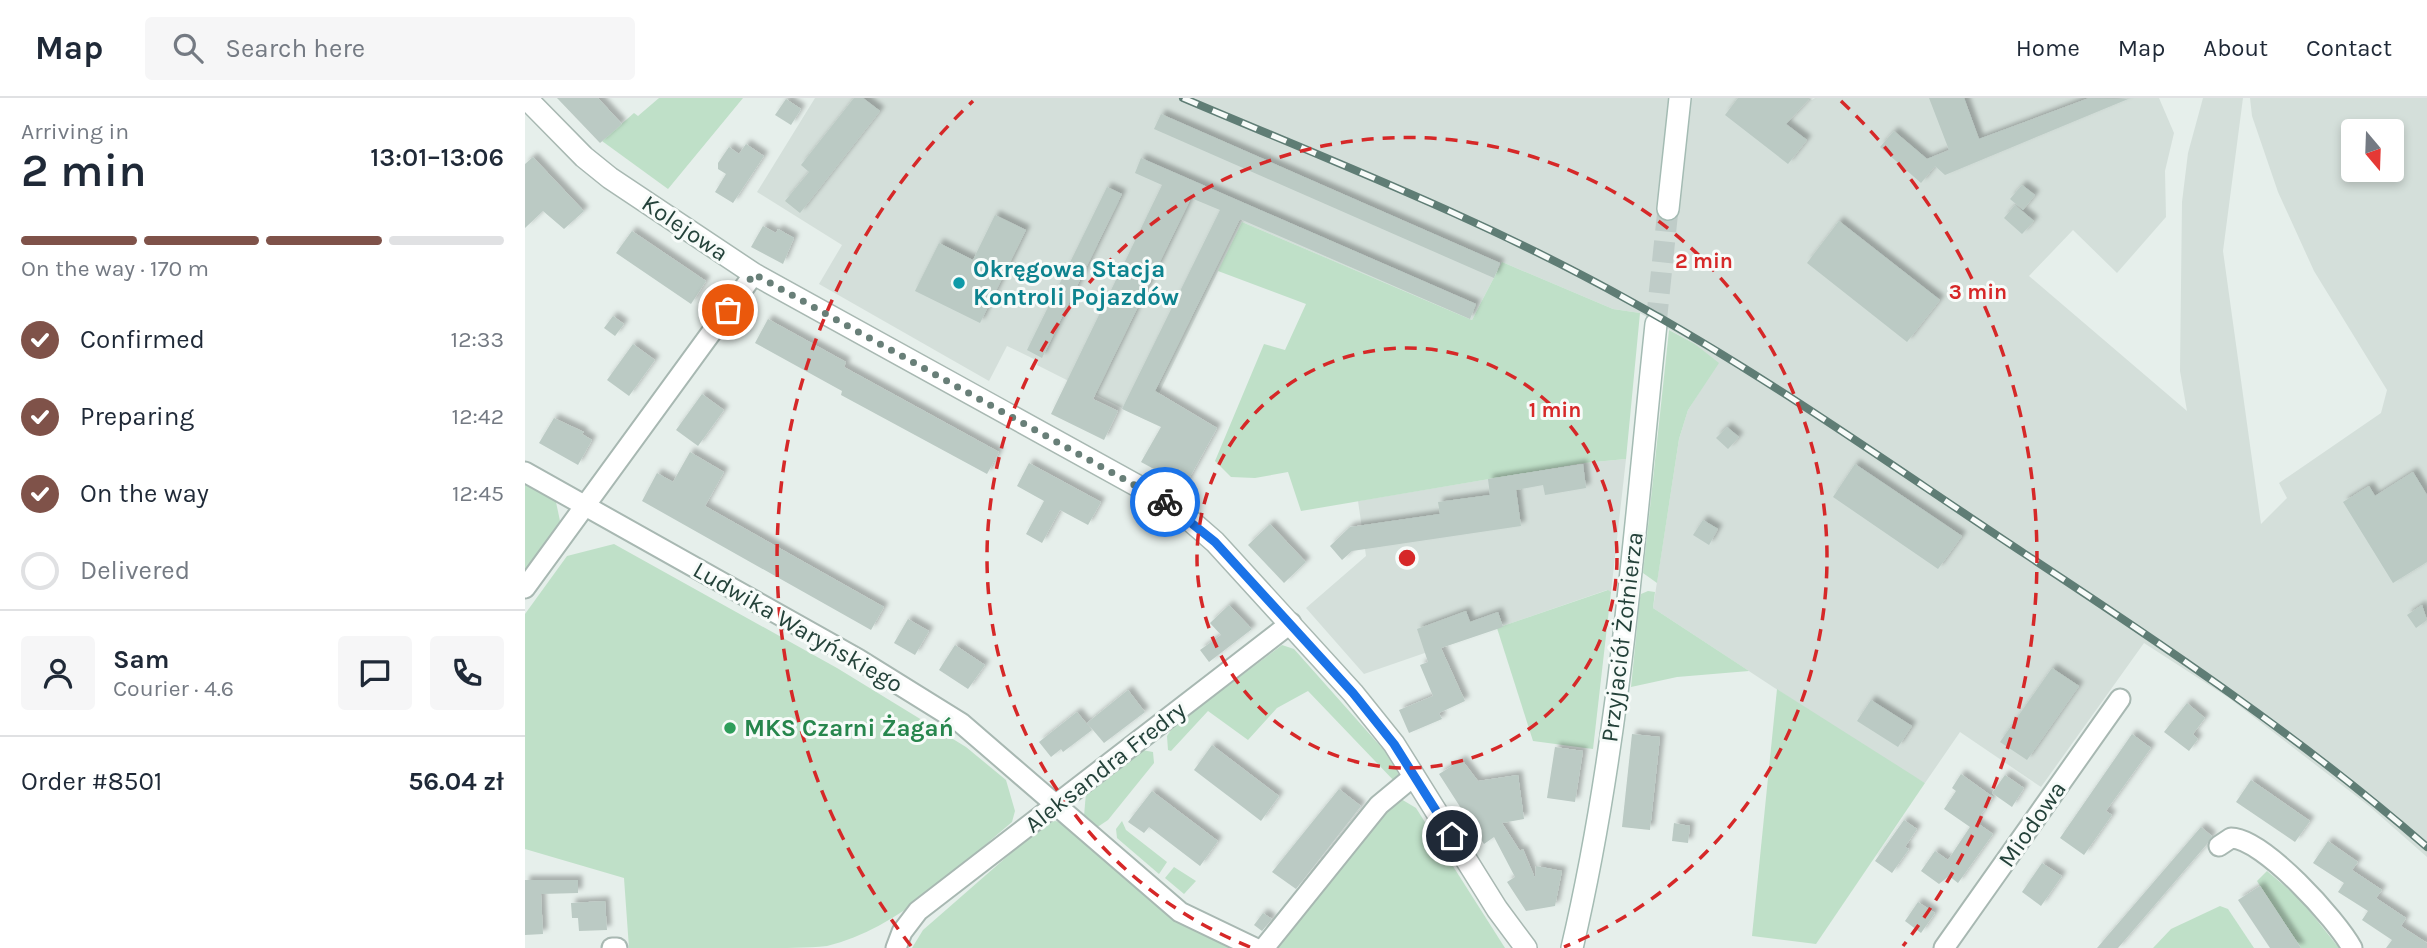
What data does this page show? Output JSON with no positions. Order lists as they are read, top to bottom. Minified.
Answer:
{"streets":{"street":["Kolejowa","Ludwika Waryńskiego","Przyjaciół Żołnierza","Aleksandra Fredry","Miodowa"]},"crossings":[["Kolejowa","Aleksandra Fredry"],["Ludwika Waryńskiego","Aleksandra Fredry"]],"places":["Okręgowa Stacja Kontroli Pojazdów","MKS Czarni Żagań"],"north":"bottom","page":{"header":"Map","search":"Search here","nav":["Home","Map","About","Contact"],"heading":["2 min","Arriving in","13:01–13:06"],"panel":["Sam","Courier · 4.6","Order #8501","56.04 zł"],"bar":"On the way · 170 m","list":[["Confirmed","12:33"],["Preparing","12:42"],["On the way","12:45"],"Delivered"]},"rings":["2 min","3 min","1 min"]}
